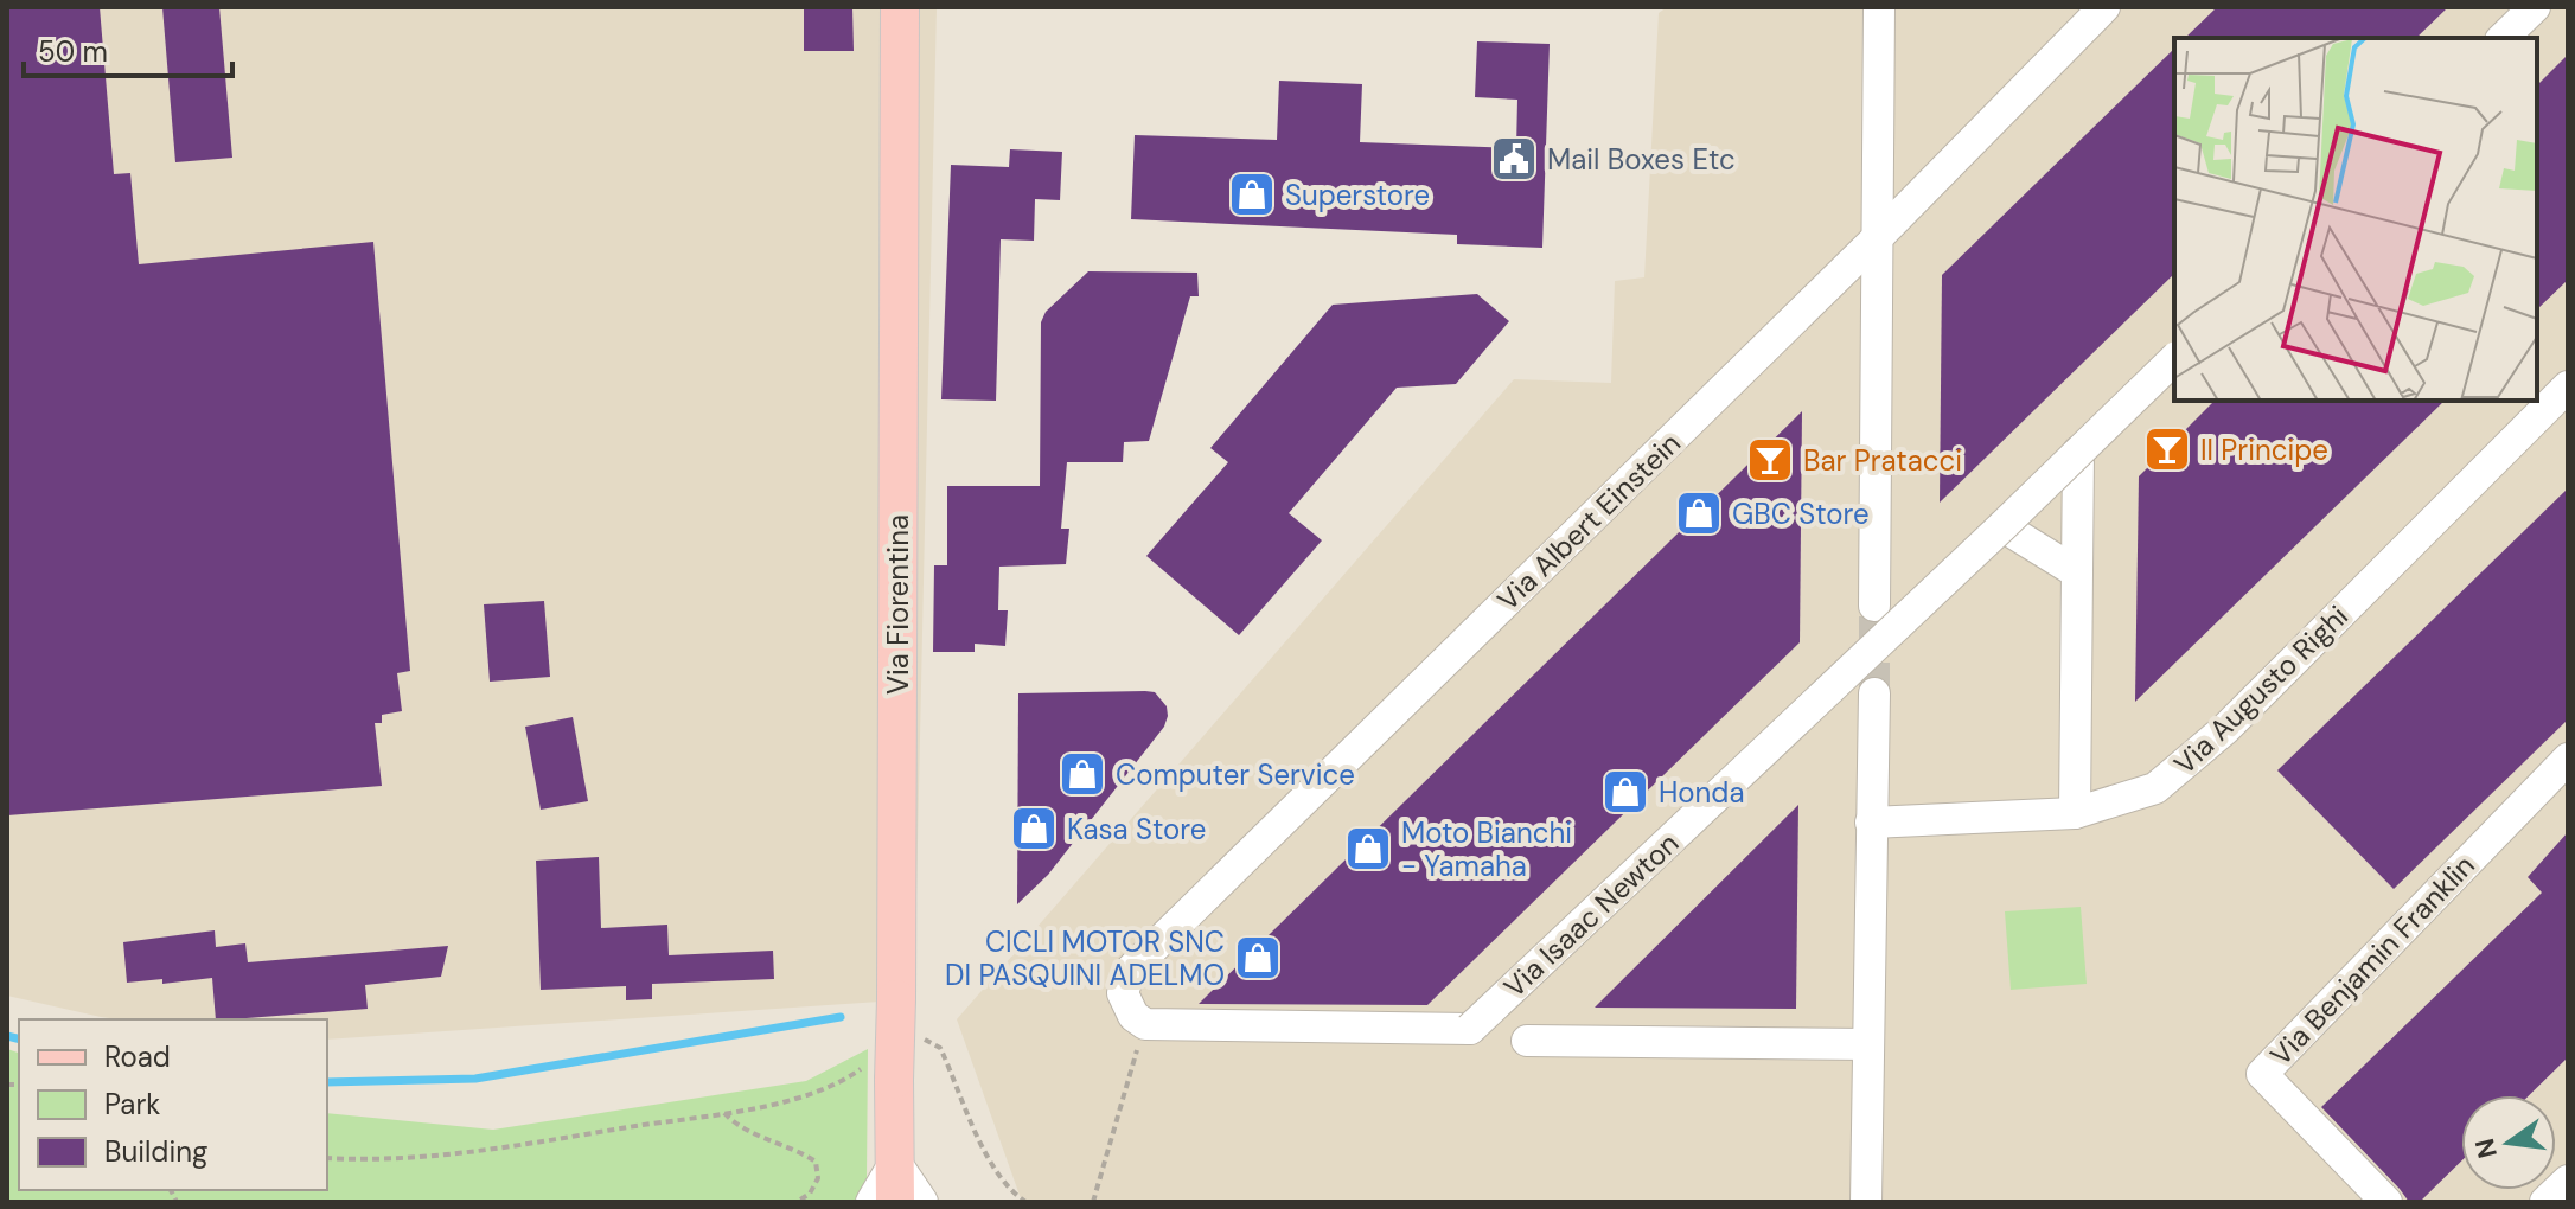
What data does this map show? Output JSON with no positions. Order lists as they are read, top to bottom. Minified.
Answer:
{"streets":{"main road":["Via Fiorentina"],"street":["Via Albert Einstein","Via Augusto Righi","Via Isaac Newton","Via Benjamin Franklin"]},"crossings":[["Via Albert Einstein","Via Isaac Newton"]],"places":{"public building":["Mail Boxes Etc"],"shop":["Superstore","GBC Store","Computer Service","Honda","Kasa Store","Moto Bianchi - Yamaha","CICLI MOTOR SNC DI PASQUINI ADELMO"],"bar":["Il Principe","Bar Pratacci"]},"legend":["Road","Park","Building"],"scale_bar":"50 m","north":"left"}
